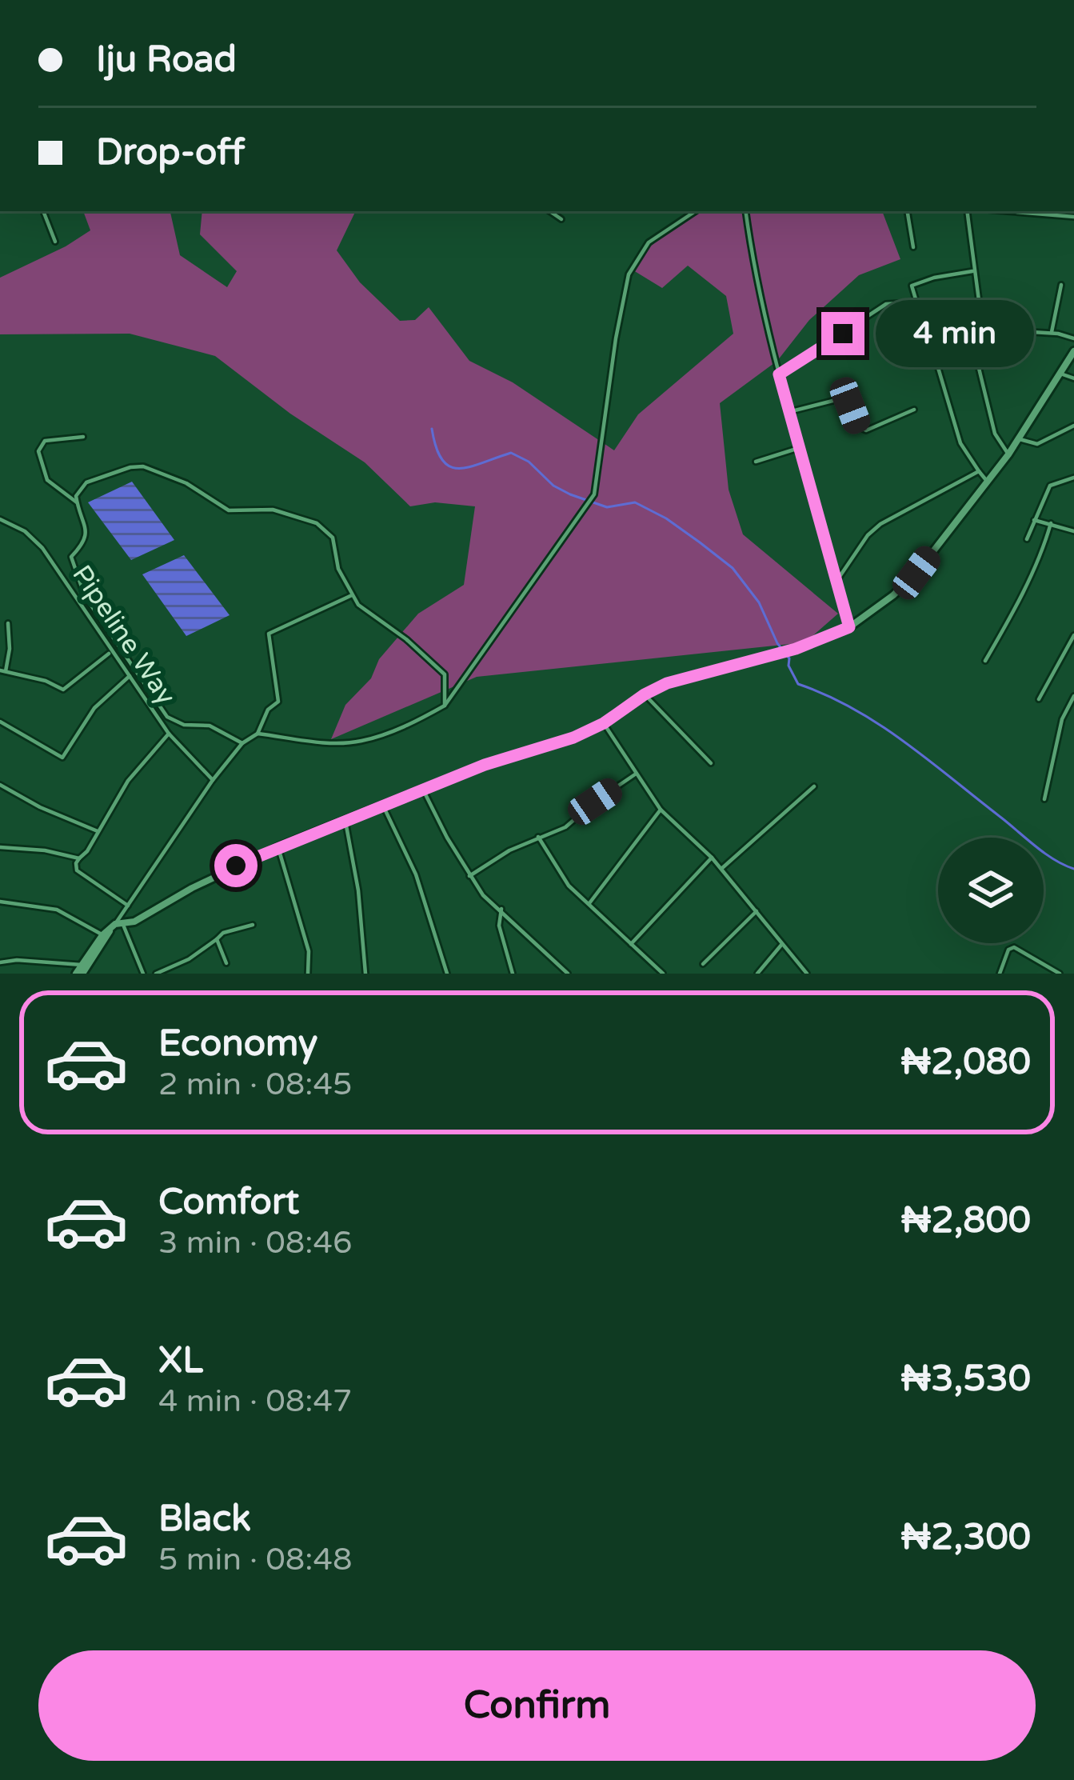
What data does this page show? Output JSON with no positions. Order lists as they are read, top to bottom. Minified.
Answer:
{"streets":{"street":["Pipeline Way"]},"page":{"banner":["Iju Road","Drop-off"],"bubble":"4 min","list":[{"name":"Economy","note":"2 min · 08:45","value":"₦2,080"},{"name":"Comfort","note":"3 min · 08:46","value":"₦2,800"},{"name":"XL","note":"4 min · 08:47","value":"₦3,530"},{"name":"Black","note":"5 min · 08:48","value":"₦2,300"}],"buttons":"Confirm"}}
